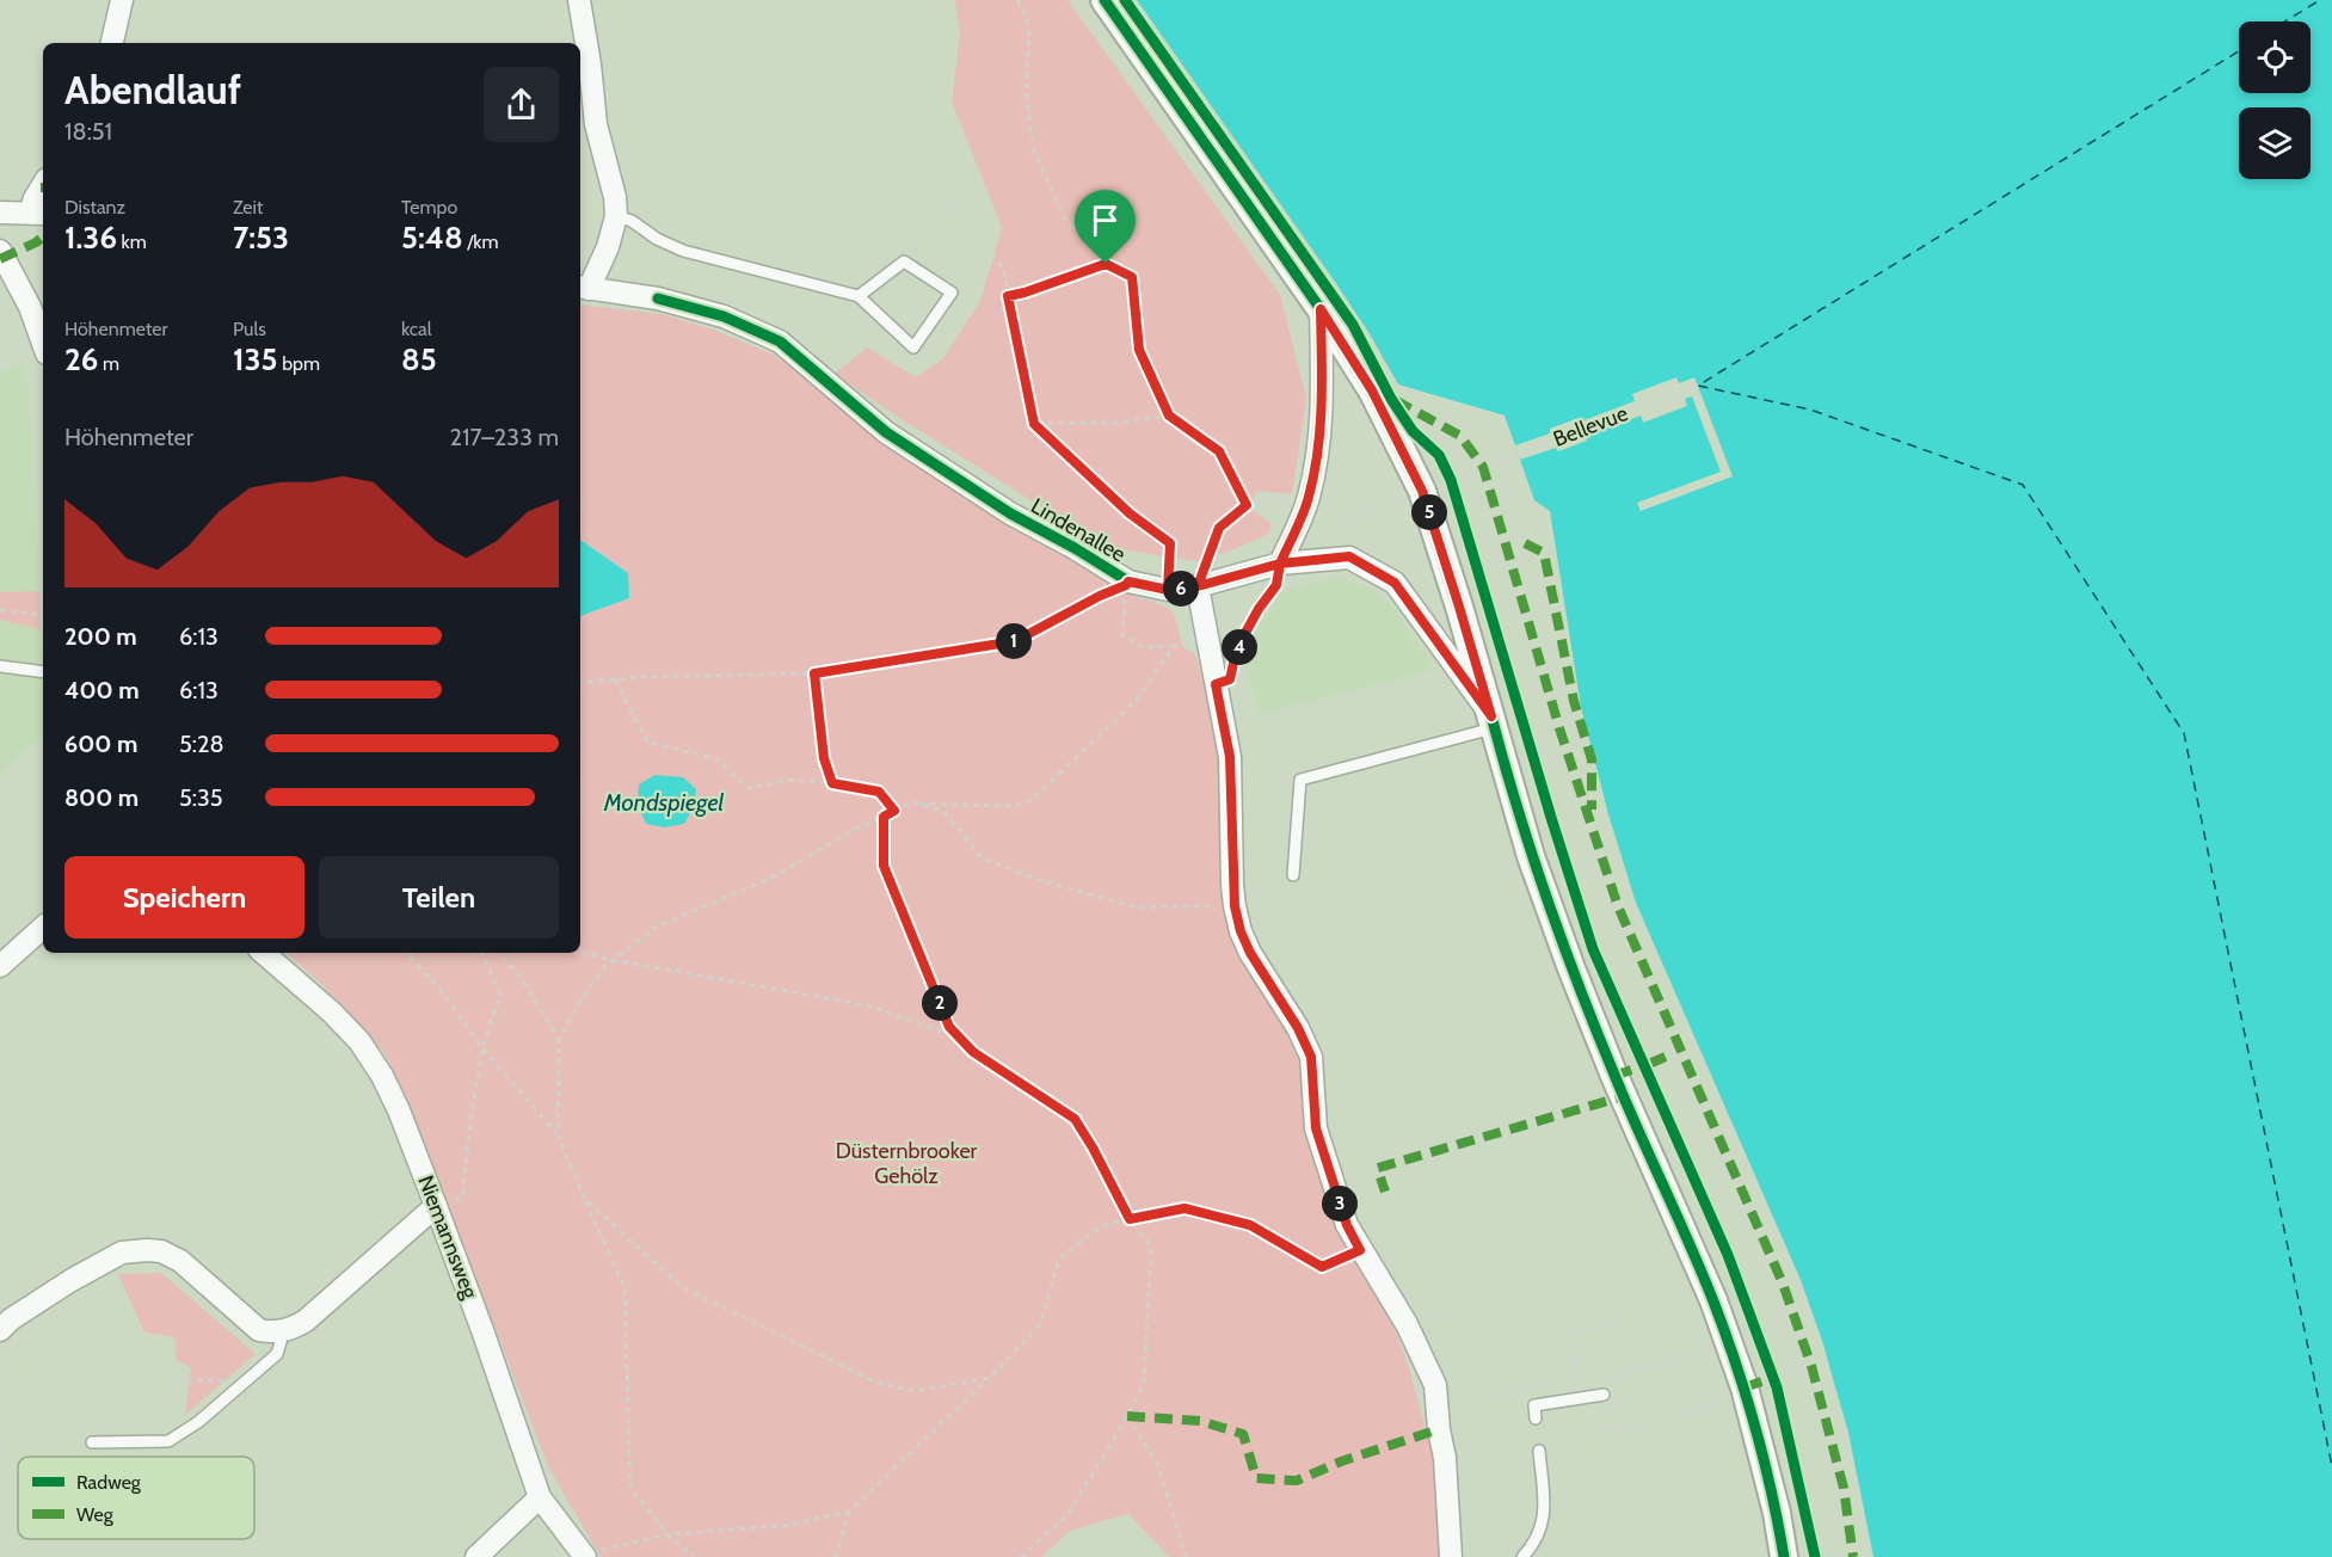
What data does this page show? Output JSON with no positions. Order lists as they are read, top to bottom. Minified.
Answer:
{"streets":{"street":["Lindenallee","Niemannsweg"],"path":["Bellevue"]},"water":["Mondspiegel"],"parks":["Düsternbrooker Gehölz"],"legend":["Radweg","Weg"],"page":{"heading":["Abendlauf","18:51"],"stats":[["Distanz","1.36 km"],["Zeit","7:53"],["Tempo","5:48 /km"],["Höhenmeter","26 m"],["Puls","135 bpm"],["kcal","85"]],"chart":["Höhenmeter","217–233 m"],"pins":["5","6","1","4","2","3"],"list":[{"name":"200 m","note":"6:13"},{"name":"400 m","note":"6:13"},{"name":"600 m","note":"5:28"},{"name":"800 m","note":"5:35"}],"buttons":["Speichern","Teilen"]}}
